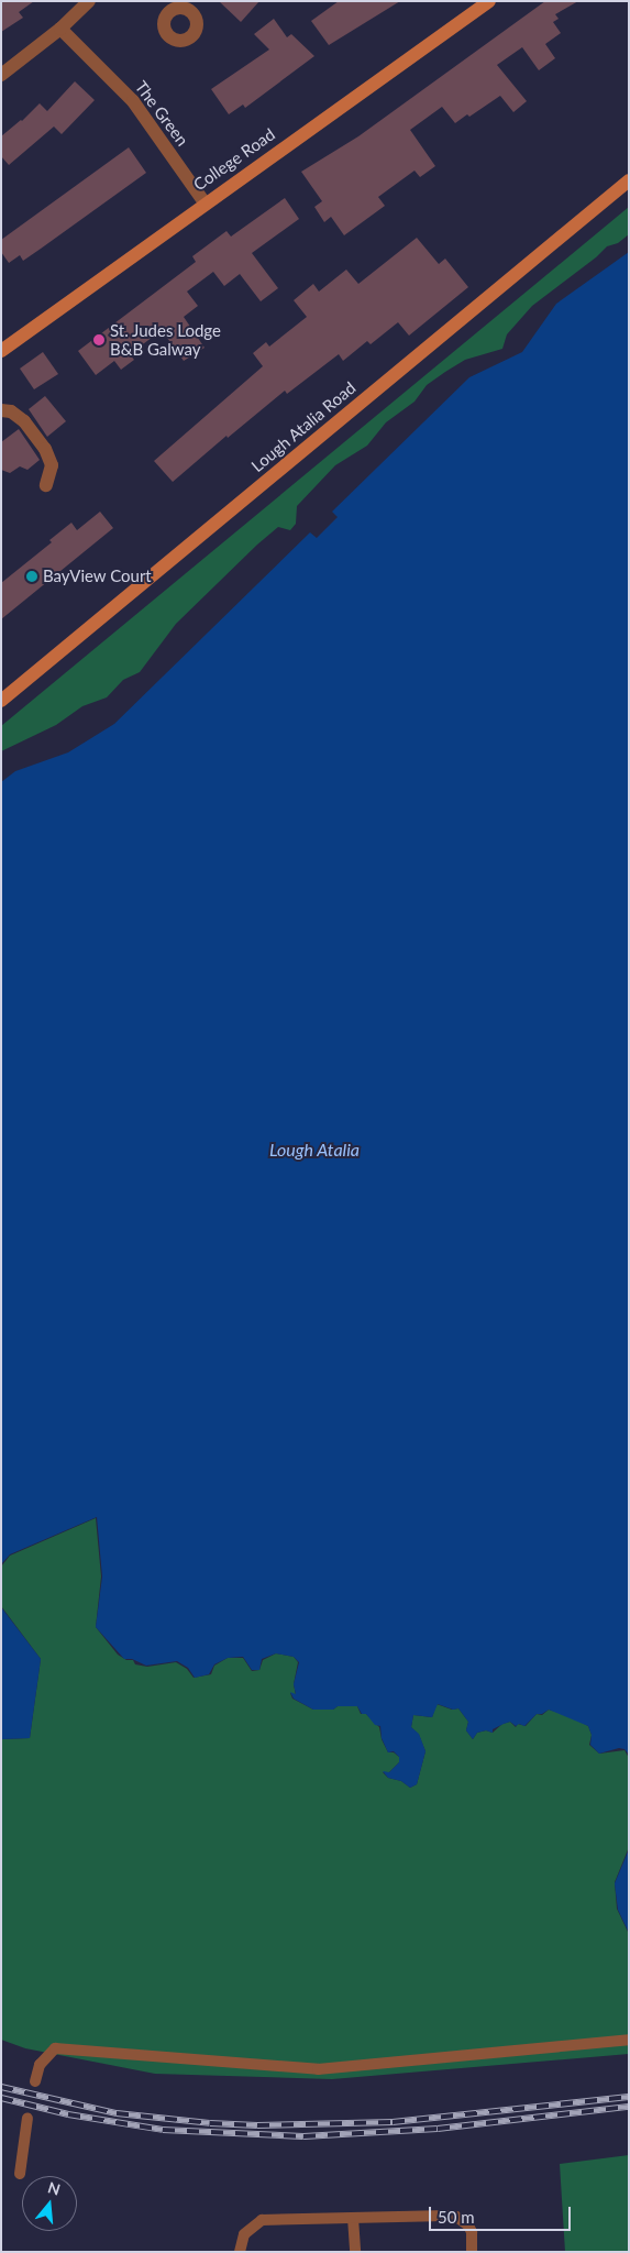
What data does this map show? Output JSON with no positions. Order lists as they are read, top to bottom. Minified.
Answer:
{"streets":{"street":["The Green","College Road","Lough Atalia Road"]},"crossings":[["The Green","College Road"]],"water":["Lough Atalia"],"places":["St. Judes Lodge B&B Galway","BayView Court"],"scale_bar":"50 m","north":"top"}
